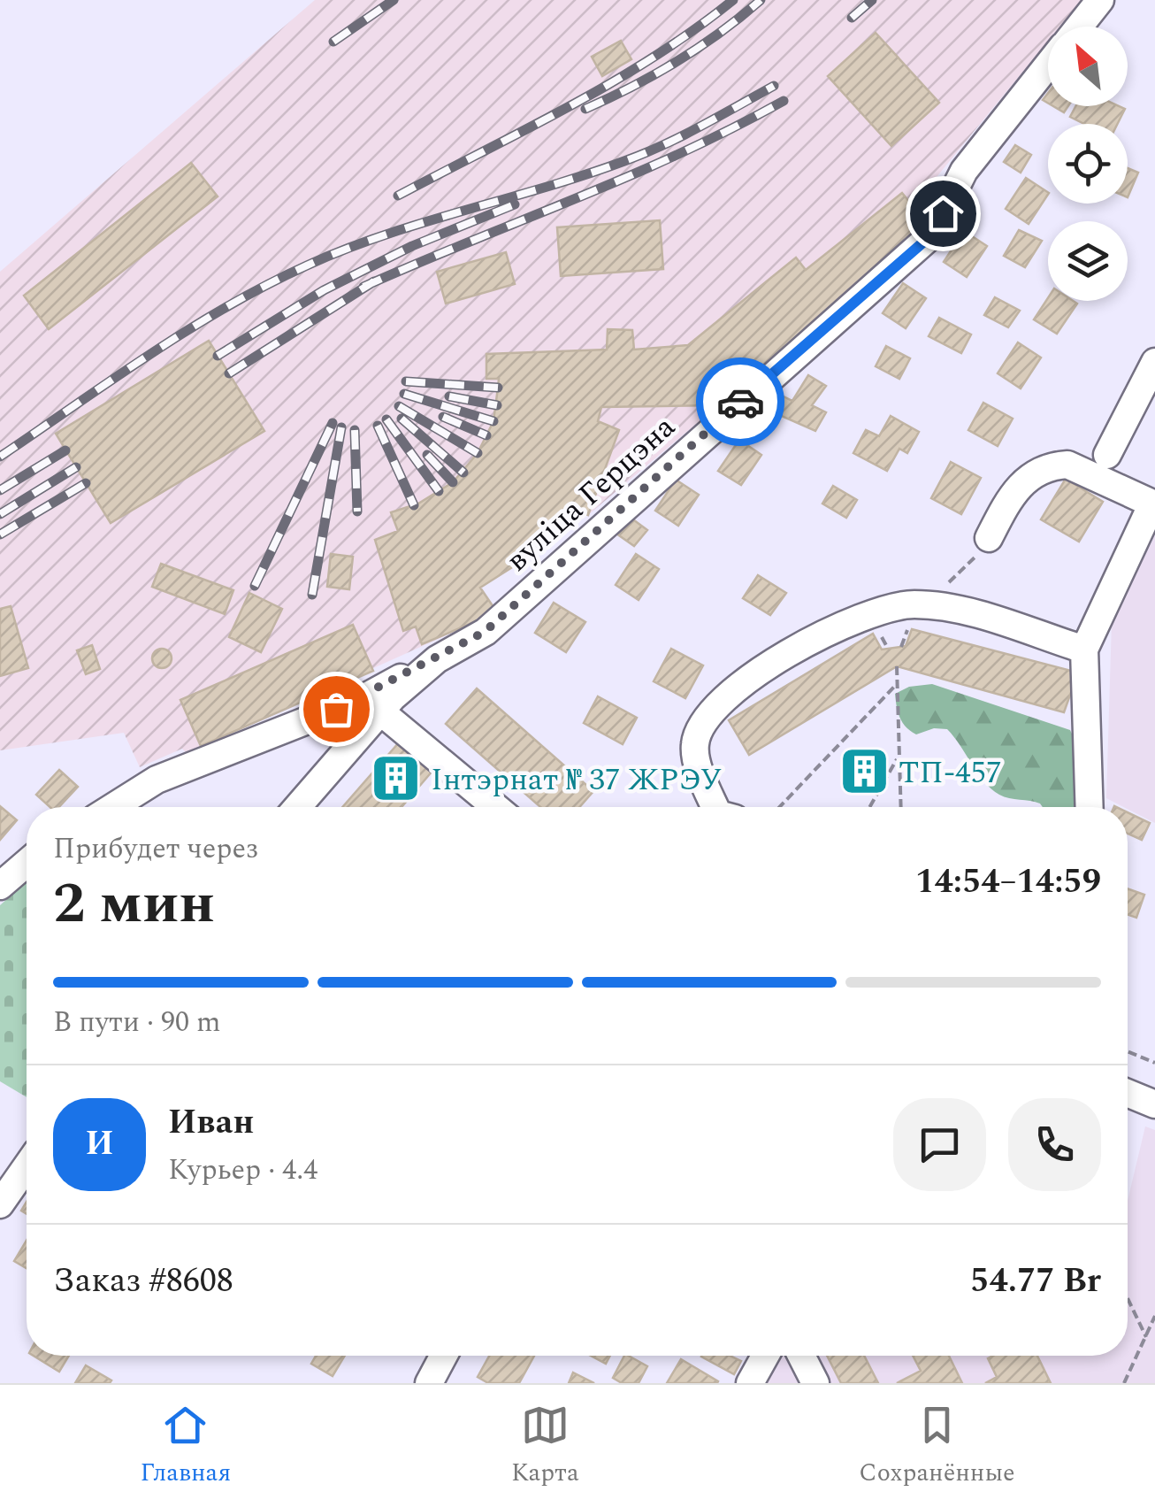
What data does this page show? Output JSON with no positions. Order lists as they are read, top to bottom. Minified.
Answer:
{"streets":{"street":["вуліца Герцэна"]},"places":{"building":["ТП-457","Інтэрнат № 37 ЖРЭУ"]},"north":"top left","page":{"heading":["2 мин","Прибудет через","14:54–14:59"],"panel":["Иван","Курьер · 4.4","Заказ #8608","54.77 Br"],"bar":"В пути · 90 m","round":"И","tabs":["Главная","Карта","Сохранённые"]}}
